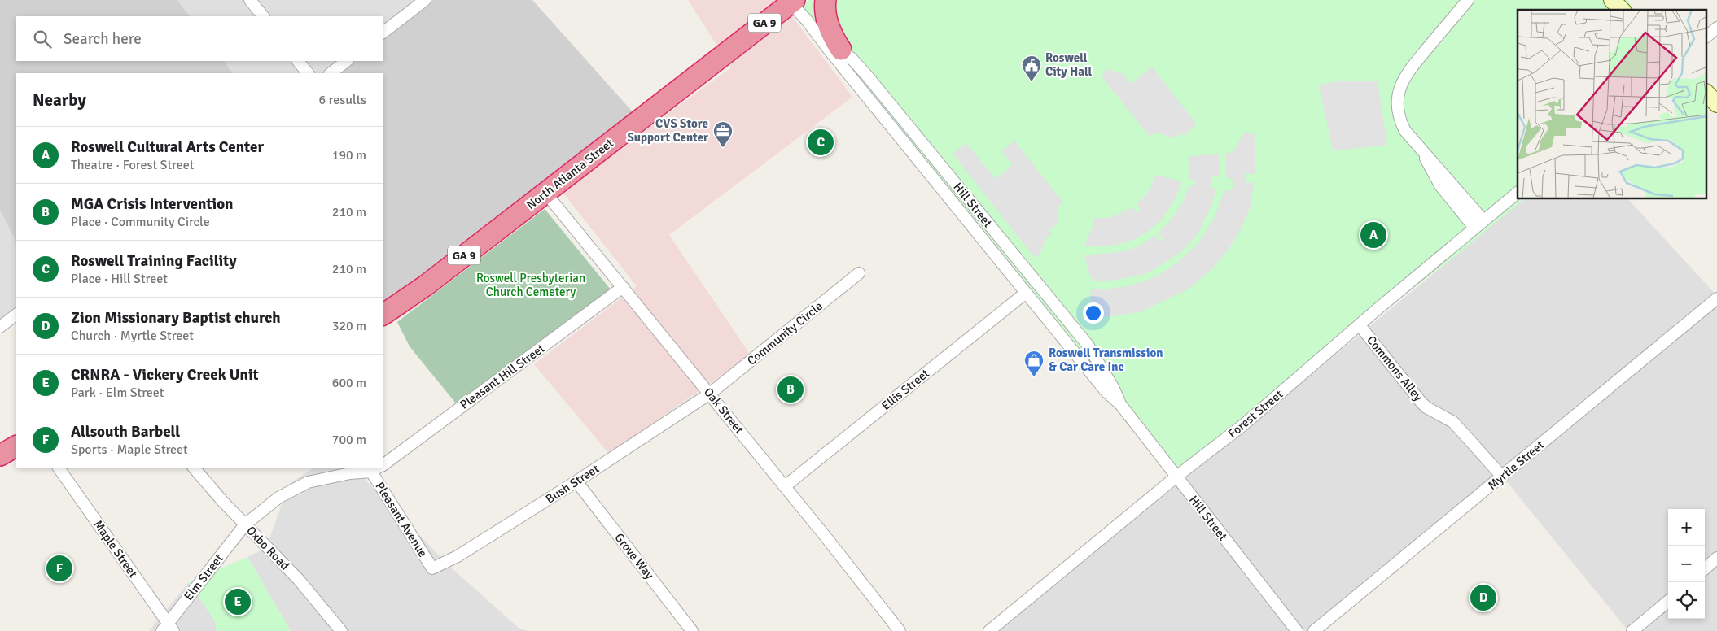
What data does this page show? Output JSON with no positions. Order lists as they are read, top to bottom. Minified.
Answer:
{"streets":{"highway":["GA 9","North Atlanta Street"],"street":["Hill Street","Community Circle","Commons Alley","Pleasant Hill Street","Ellis Street","Oak Street","Forest Street","Myrtle Street","Bush Street","Pleasant Avenue","Oxbo Road","Maple Street","Grove Way","Elm Street"]},"crossings":[["North Atlanta Street","Hill Street"],["North Atlanta Street","Oak Street"],["Hill Street","Ellis Street"],["Hill Street","Forest Street"],["Community Circle","Oak Street"],["Community Circle","Bush Street"],["Commons Alley","Forest Street"],["Commons Alley","Myrtle Street"],["Pleasant Hill Street","Oak Street"],["Ellis Street","Oak Street"],["Oak Street","Bush Street"],["Bush Street","Pleasant Avenue"],["Bush Street","Grove Way"],["Oxbo Road","Elm Street"],["Maple Street","Elm Street"]],"parks":["Roswell Presbyterian Church Cemetery"],"places":{"public building":["Roswell City Hall"],"office":["CVS Store Support Center"],"shop":["Roswell Transmission & Car Care Inc"]},"page":{"search":"Search here","heading":["Nearby","6 results"],"list":[{"mark":"A","name":"Roswell Cultural Arts Center","note":"Theatre · Forest Street","value":"190 m"},{"mark":"B","name":"MGA Crisis Intervention","note":"Place · Community Circle","value":"210 m"},{"mark":"C","name":"Roswell Training Facility","note":"Place · Hill Street","value":"210 m"},{"mark":"D","name":"Zion Missionary Baptist church","note":"Church · Myrtle Street","value":"320 m"},{"mark":"E","name":"CRNRA - Vickery Creek Unit","note":"Park · Elm Street","value":"600 m"},{"mark":"F","name":"Allsouth Barbell","note":"Sports · Maple Street","value":"700 m"}],"pins":["C","A","B","F","D","E"],"map_buttons":["+","−"]}}
